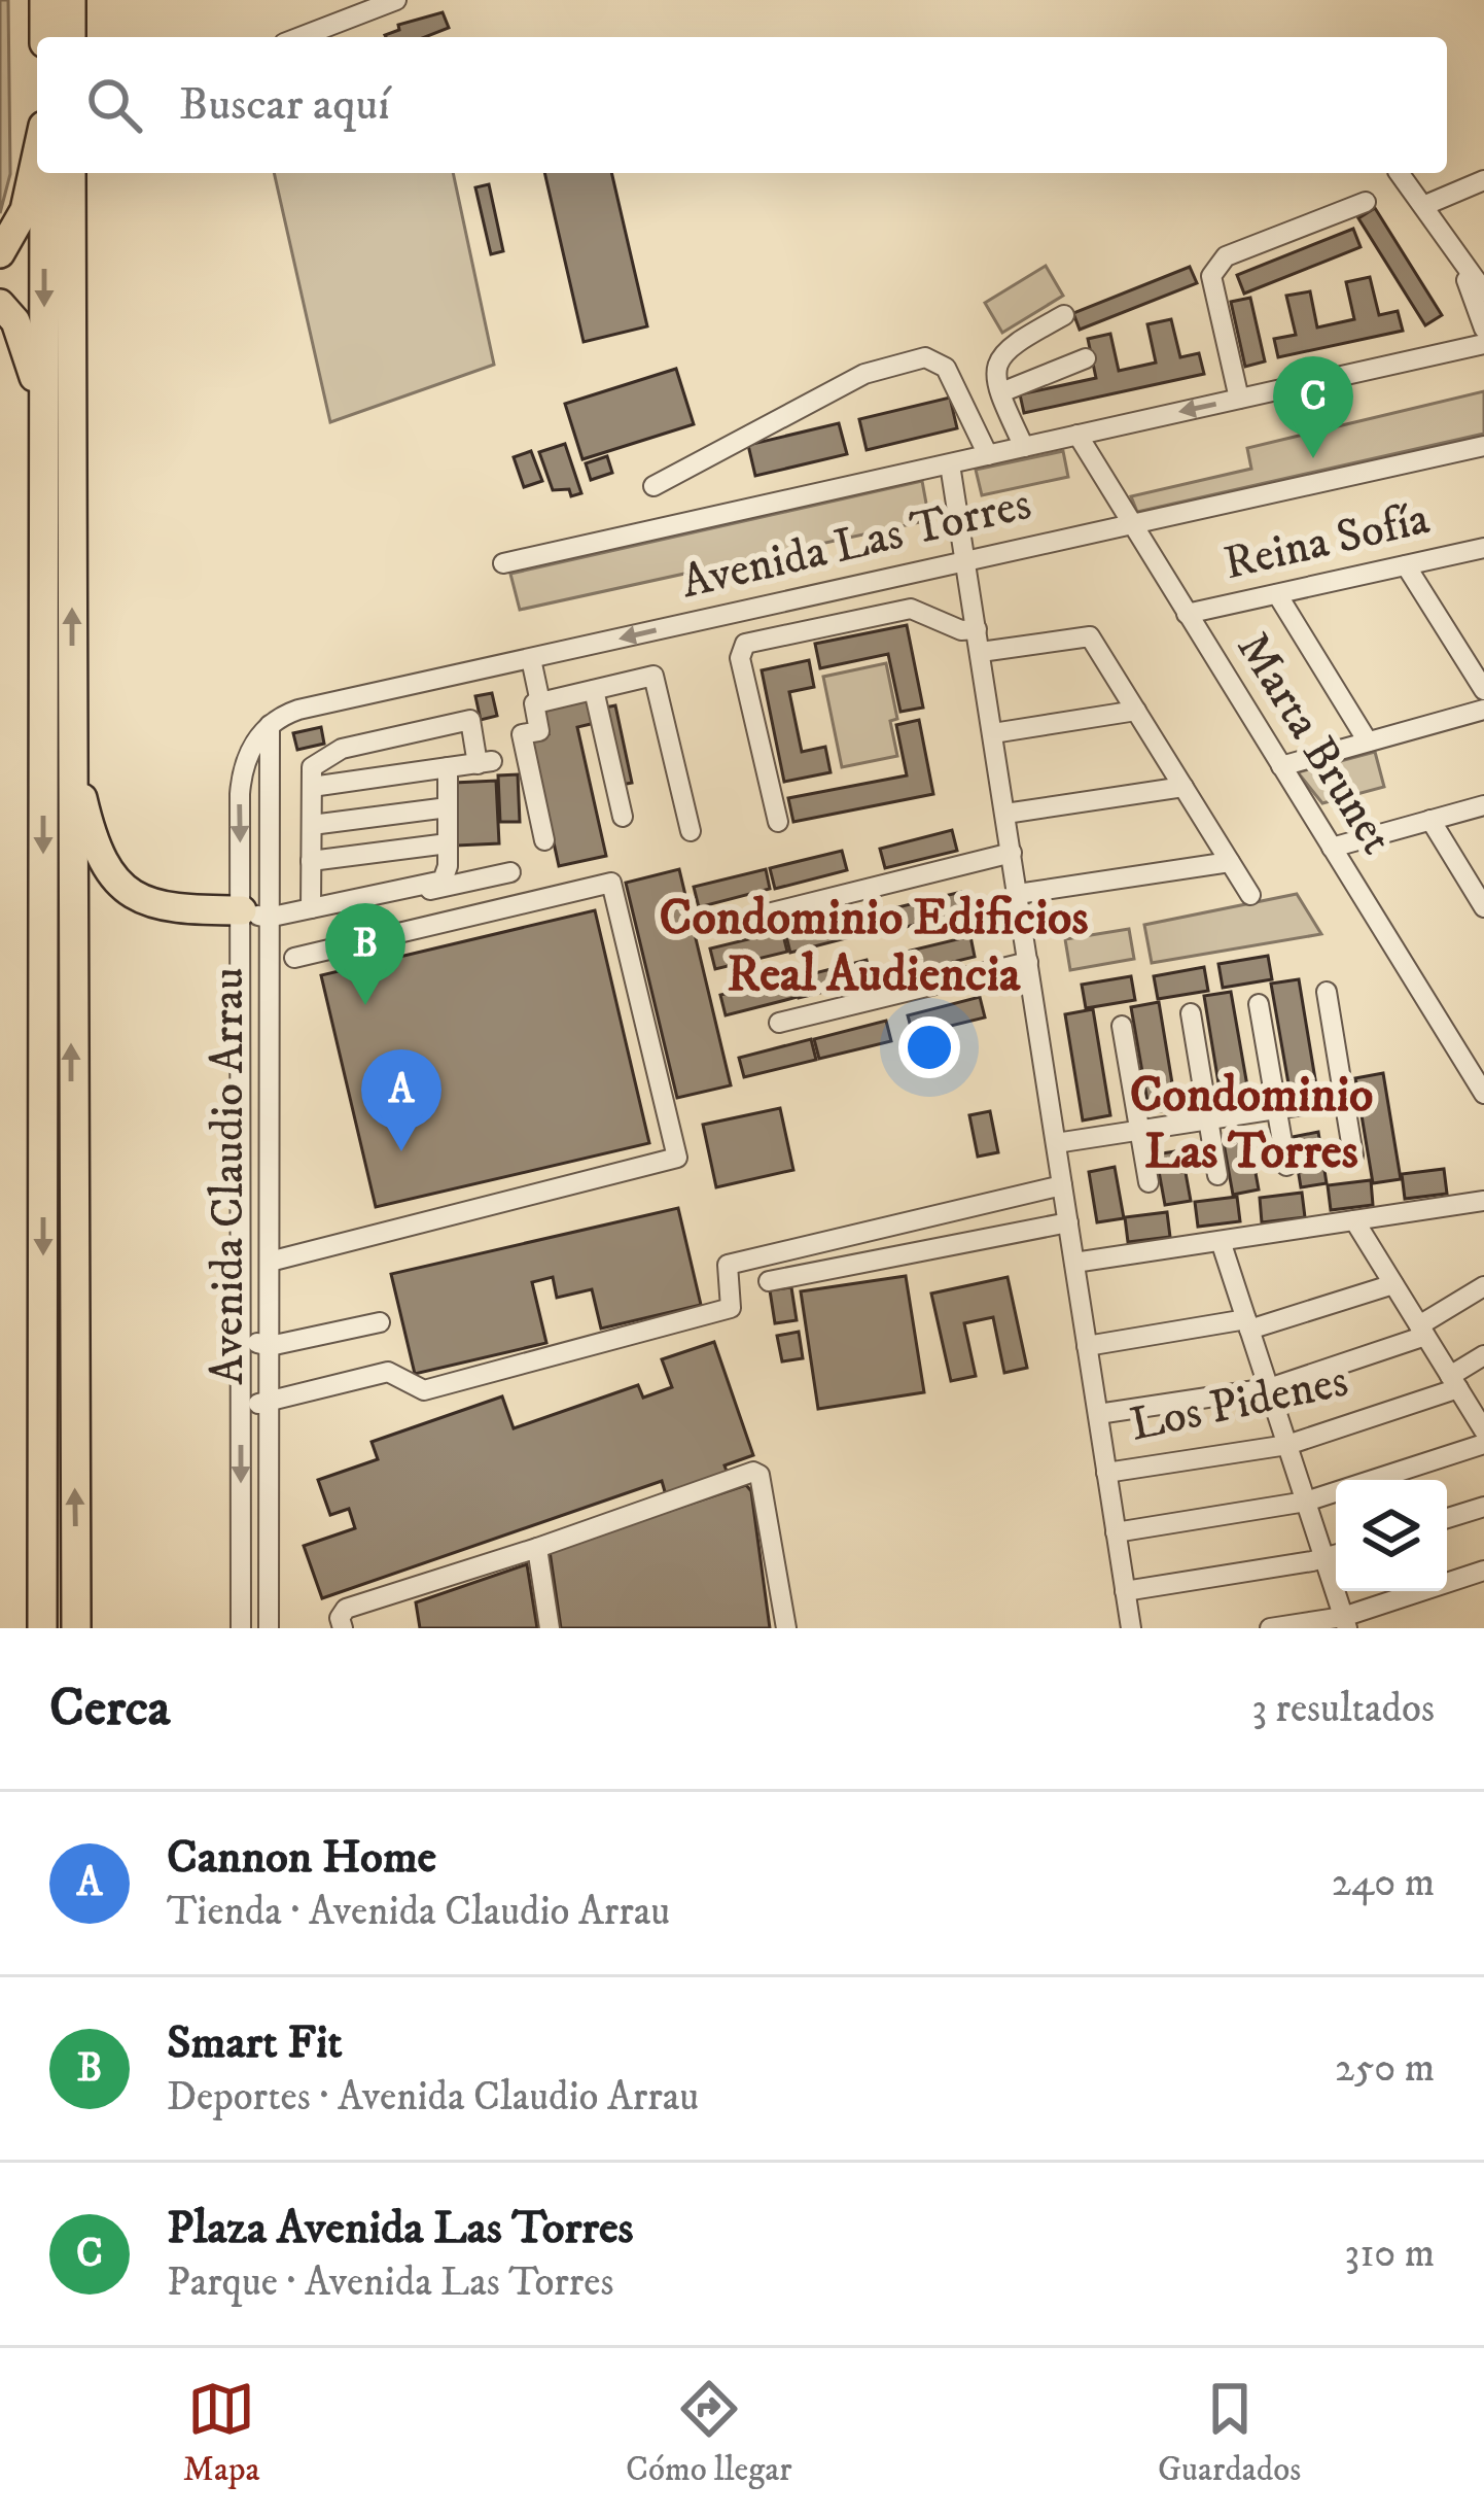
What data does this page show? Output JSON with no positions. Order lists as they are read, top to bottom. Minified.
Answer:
{"streets":{"street":["Reina Sofía","Avenida Las Torres","Marta Brunet","Avenida Claudio Arrau","Los Pidenes"]},"crossings":[["Reina Sofía","Marta Brunet"],["Avenida Las Torres","Marta Brunet"],["Avenida Las Torres","Avenida Claudio Arrau"]],"districts":["Condominio Edificios Real Audiencia","Condominio Las Torres"],"page":{"search":"Buscar aquí","pins":["C","B","A"],"heading":["Cerca","3 resultados"],"list":[{"mark":"A","name":"Cannon Home","note":"Tienda · Avenida Claudio Arrau","value":"240 m"},{"mark":"B","name":"Smart Fit","note":"Deportes · Avenida Claudio Arrau","value":"250 m"},{"mark":"C","name":"Plaza Avenida Las Torres","note":"Parque · Avenida Las Torres","value":"310 m"}],"nav":["Mapa","Cómo llegar","Guardados"]}}
